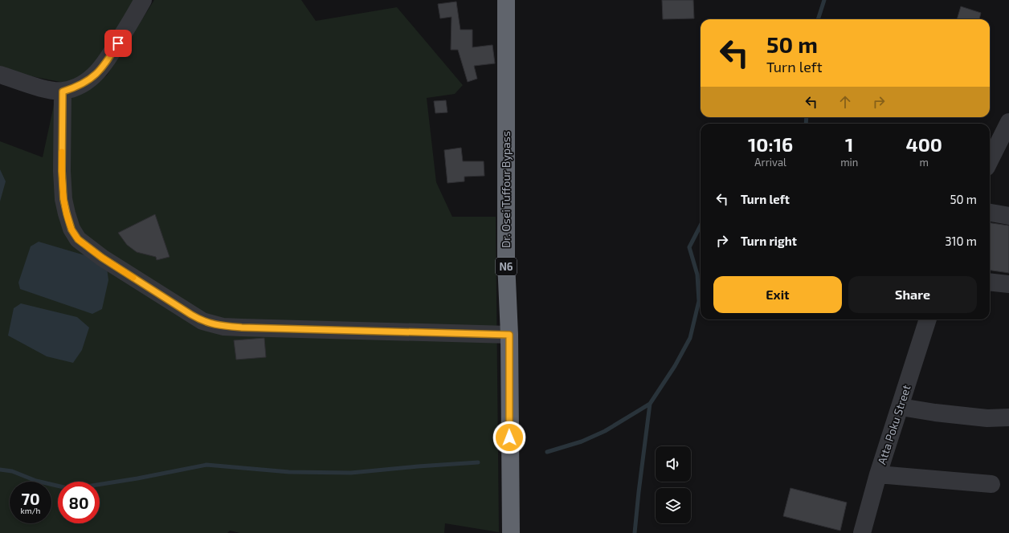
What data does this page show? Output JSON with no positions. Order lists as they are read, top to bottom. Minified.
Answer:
{"streets":{"highway":["Dr. Osei Tuffour Bypass","N6"],"street":["Atta Poku Street"]},"page":{"turn":["50 m","Turn left"],"eta":["10:16","Arrival","1","min","400","m"],"list":[{"name":"Turn left","value":"50 m"},{"name":"Turn right","value":"310 m"}],"buttons":["Exit","Share"],"speed":"70 km/h","limit":"80"}}
